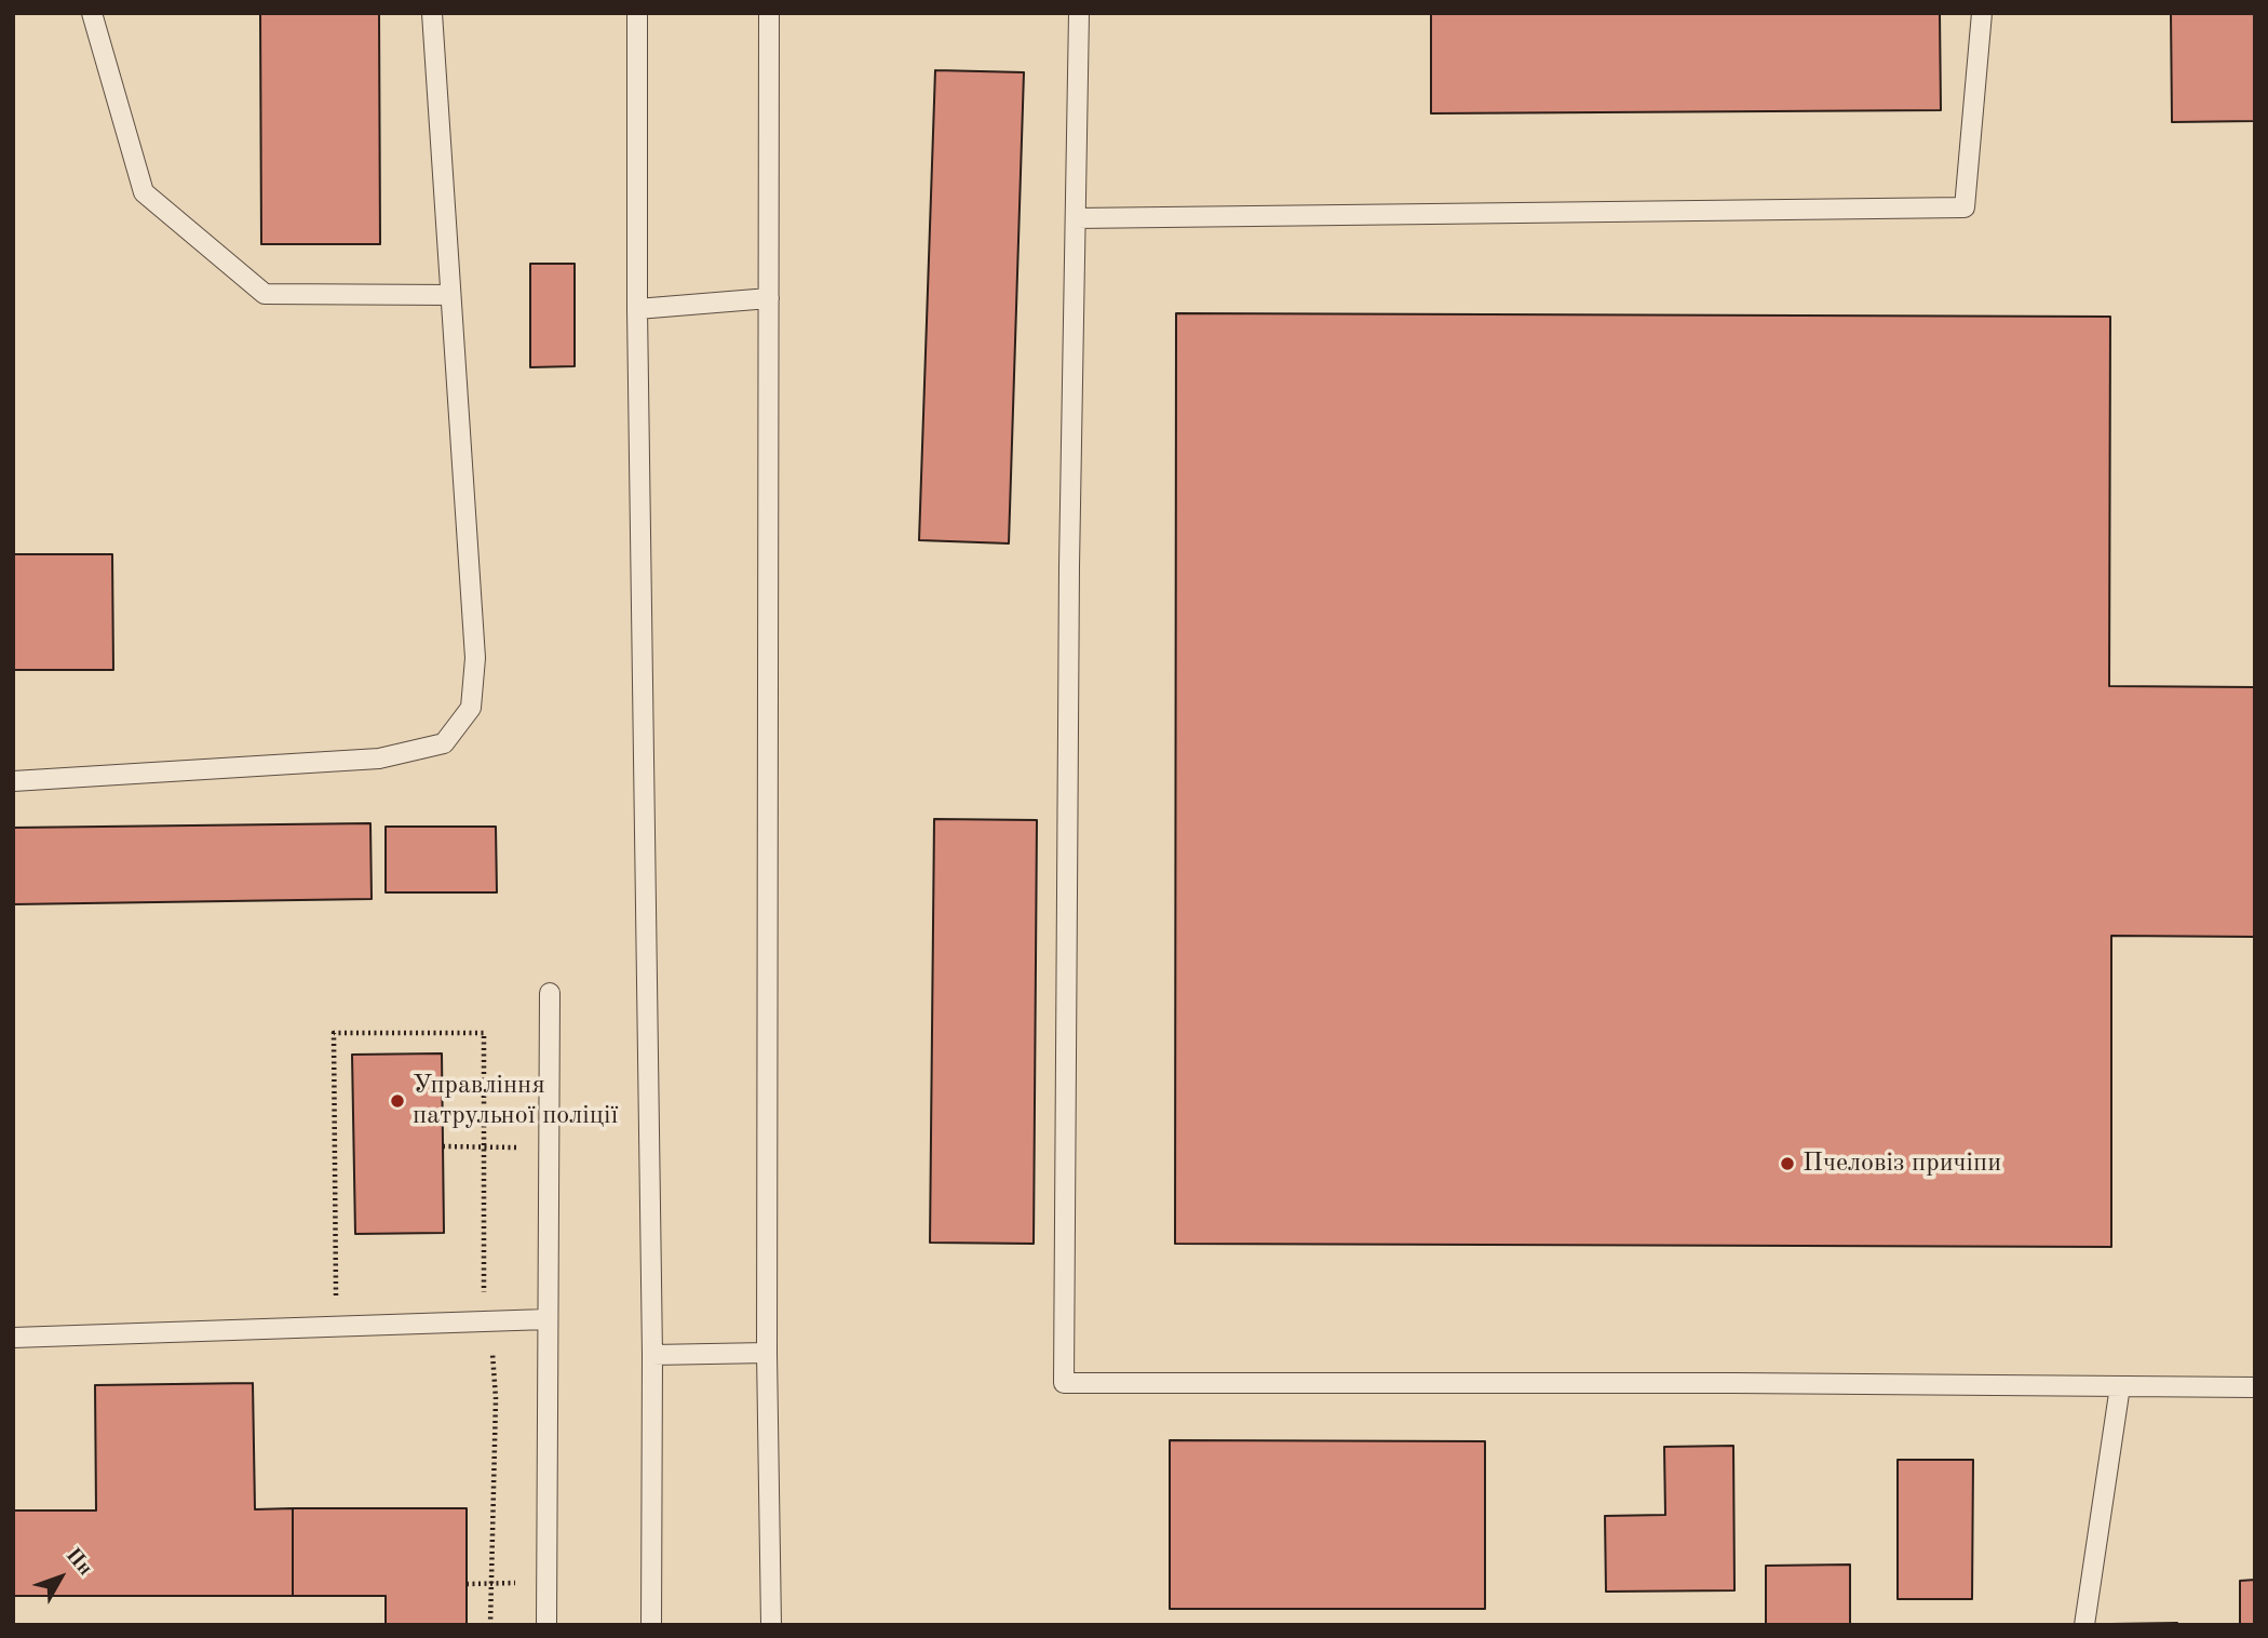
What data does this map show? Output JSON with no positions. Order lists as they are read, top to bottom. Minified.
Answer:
{"places":["Управління патрульної поліції","Пчеловіз причіпи"],"north":"top right"}
